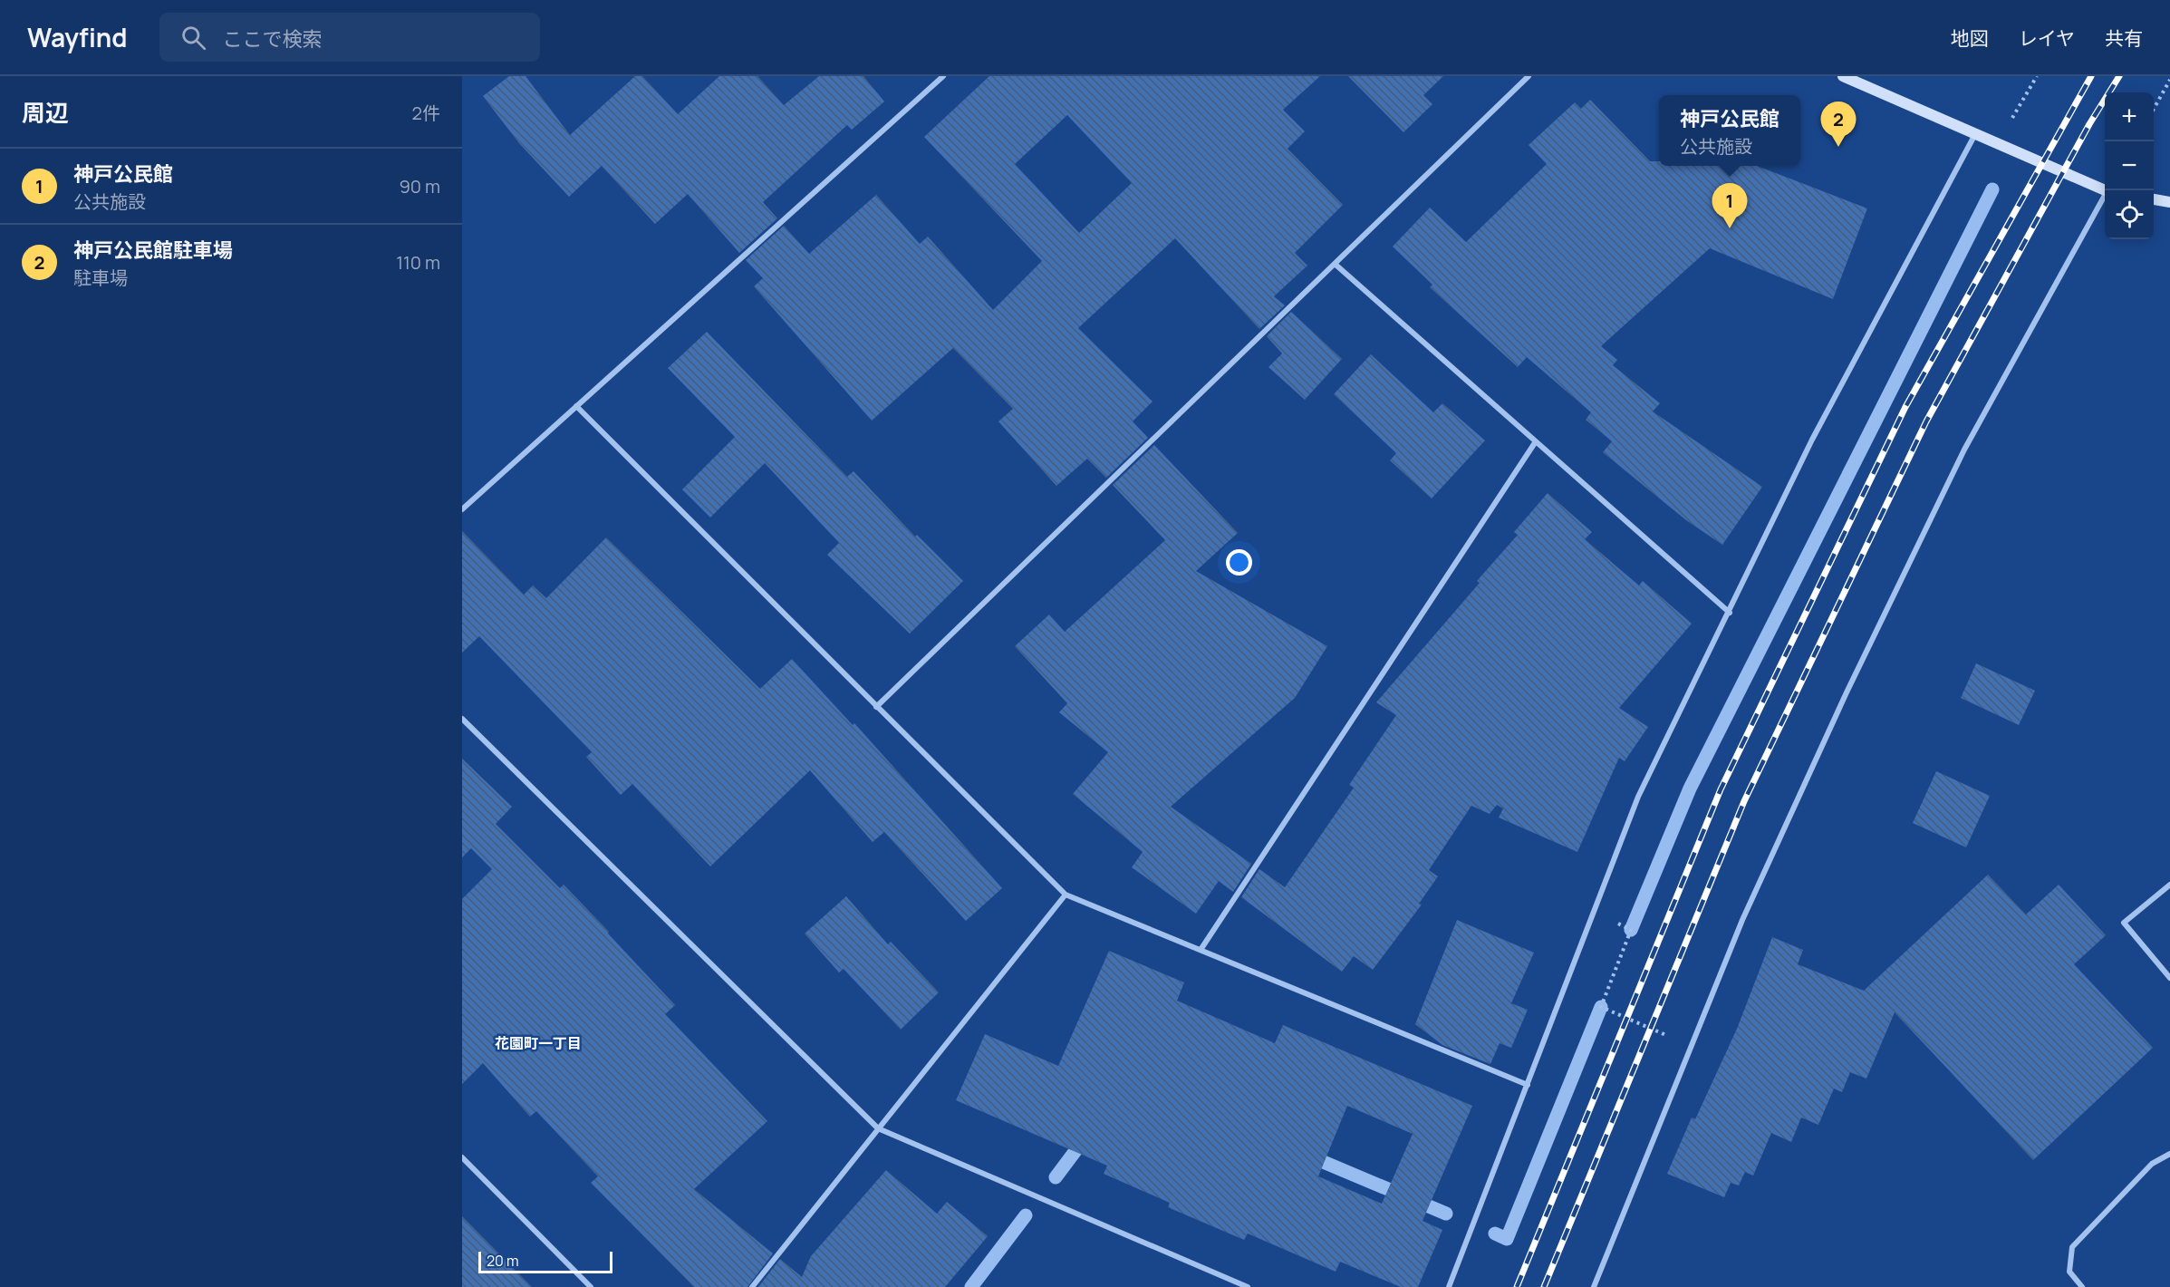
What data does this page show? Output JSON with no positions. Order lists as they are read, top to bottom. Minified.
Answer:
{"districts":["花園町一丁目"],"scale_bar":"20 m","page":{"header":"Wayfind","search":"ここで検索","nav":["地図","レイヤ","共有"],"heading":["周辺","2件"],"map_buttons":["+","−"],"popup":["神戸公民館","公共施設"],"pins":["2","1"],"list":[{"mark":"1","name":"神戸公民館","note":"公共施設","value":"90 m"},{"mark":"2","name":"神戸公民館駐車場","note":"駐車場","value":"110 m"}],"scale":"20 m"}}
